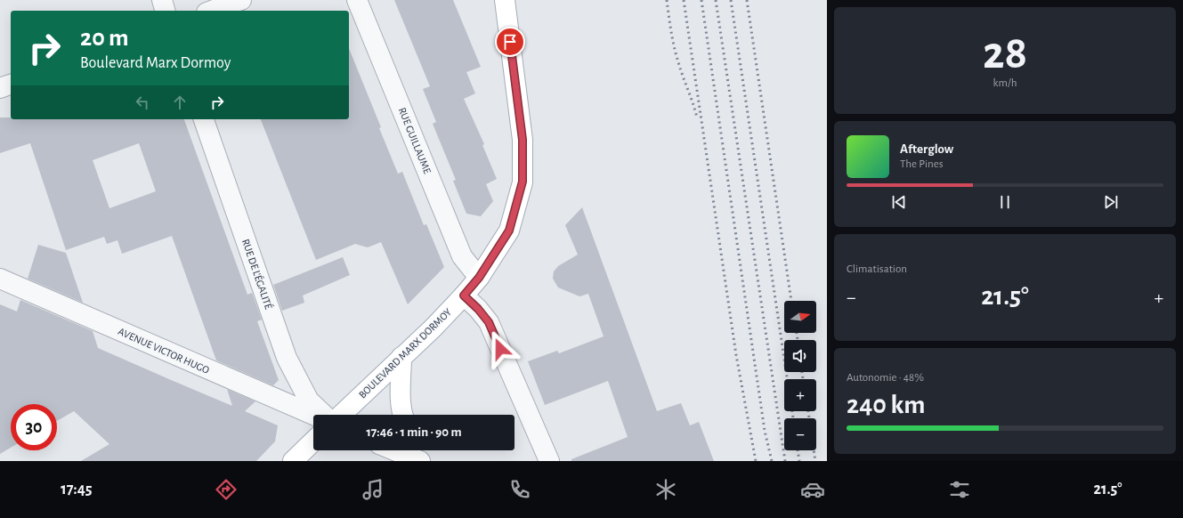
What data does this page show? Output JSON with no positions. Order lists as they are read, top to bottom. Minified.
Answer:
{"streets":{"main road":["BOULEVARD MARX DORMOY"],"street":["RUE GUILLAUME","RUE DE L'ÉGALITÉ","AVENUE VICTOR HUGO"]},"crossings":[["RUE GUILLAUME","BOULEVARD MARX DORMOY"]],"north":"right","page":{"tile":[["28","km/h"],"Climatisation",["Autonomie · 48%","240 km"]],"turn":["20 m","Boulevard Marx Dormoy"],"song":["Afterglow","The Pines"],"heat":["−","21.5°","+"],"map_buttons":["+","−"],"limit":"30","trip":"17:46 · 1 min · 90 m","tabs":["17:45","21.5°"]}}
